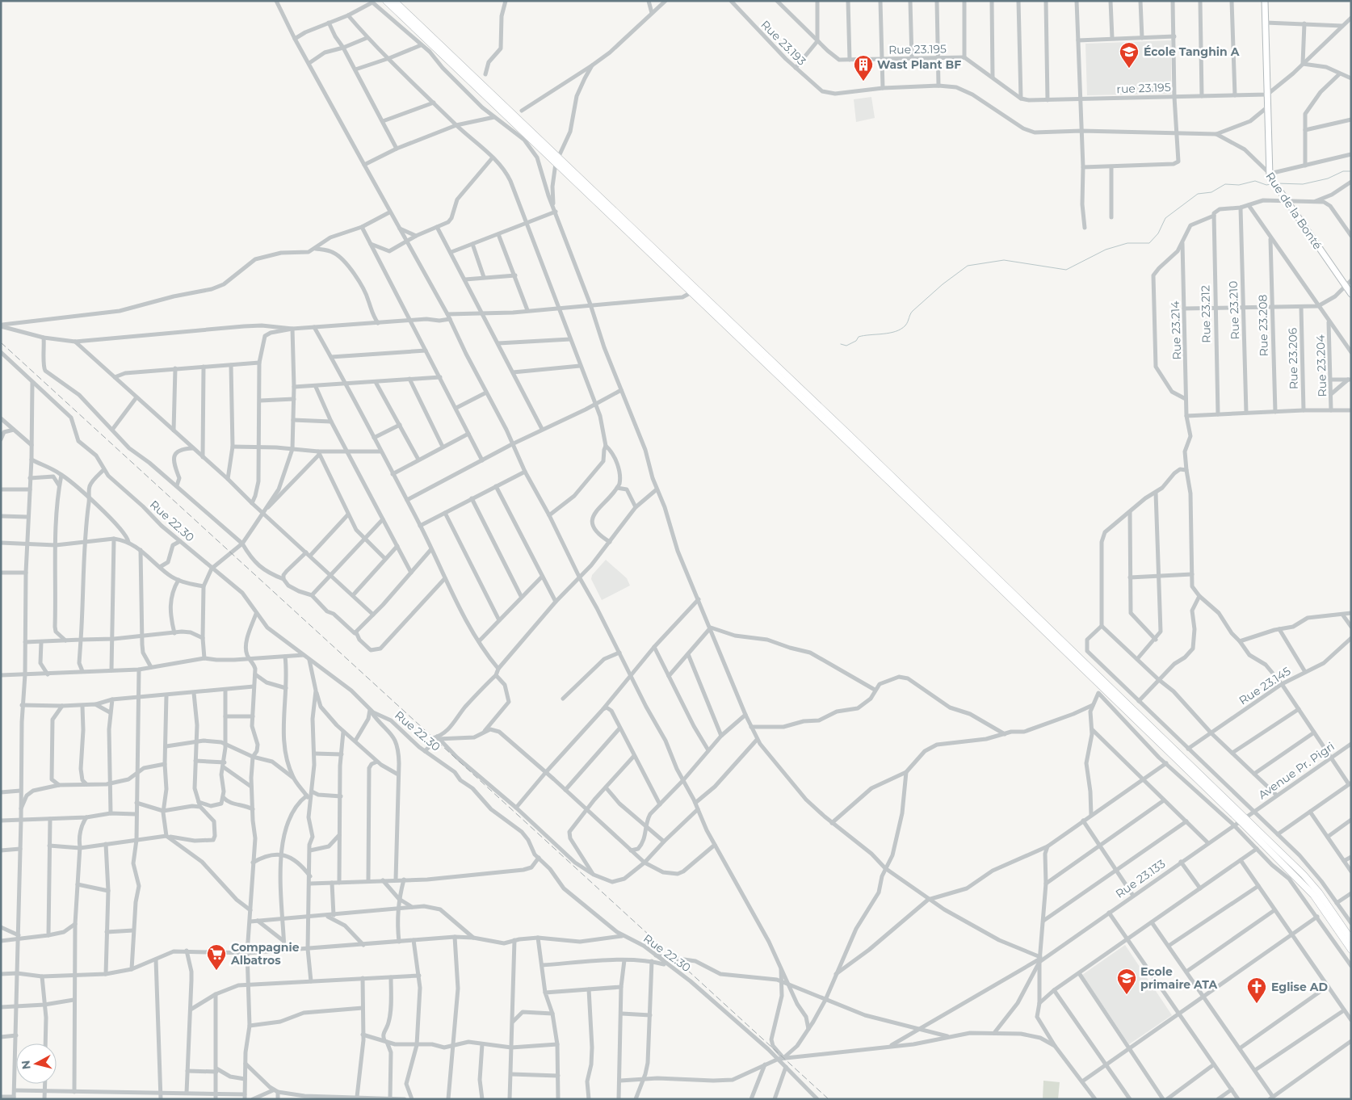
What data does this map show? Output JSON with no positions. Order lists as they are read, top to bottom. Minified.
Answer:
{"streets":{"street":["Rue 23.193","Rue 23.195","rue 23.195","Rue de la Bonté","Rue 23.210","Rue 23.212","Rue 23.208","Rue 23.214","Rue 23.206","Rue 23.204","Rue 22.30","Rue 23.145","Avenue Pr. Pigri","Rue 23.133"]},"crossings":[["Rue 23.193","Rue de la Bonté"],["Avenue Pr. Pigri","Rue 23.133"]],"places":{"school or university":["École Tanghin A","Ecole primaire ATA"],"building":["Wast Plant BF"],"supermarket":["Compagnie Albatros"],"church":["Eglise AD"]},"north":"left"}
